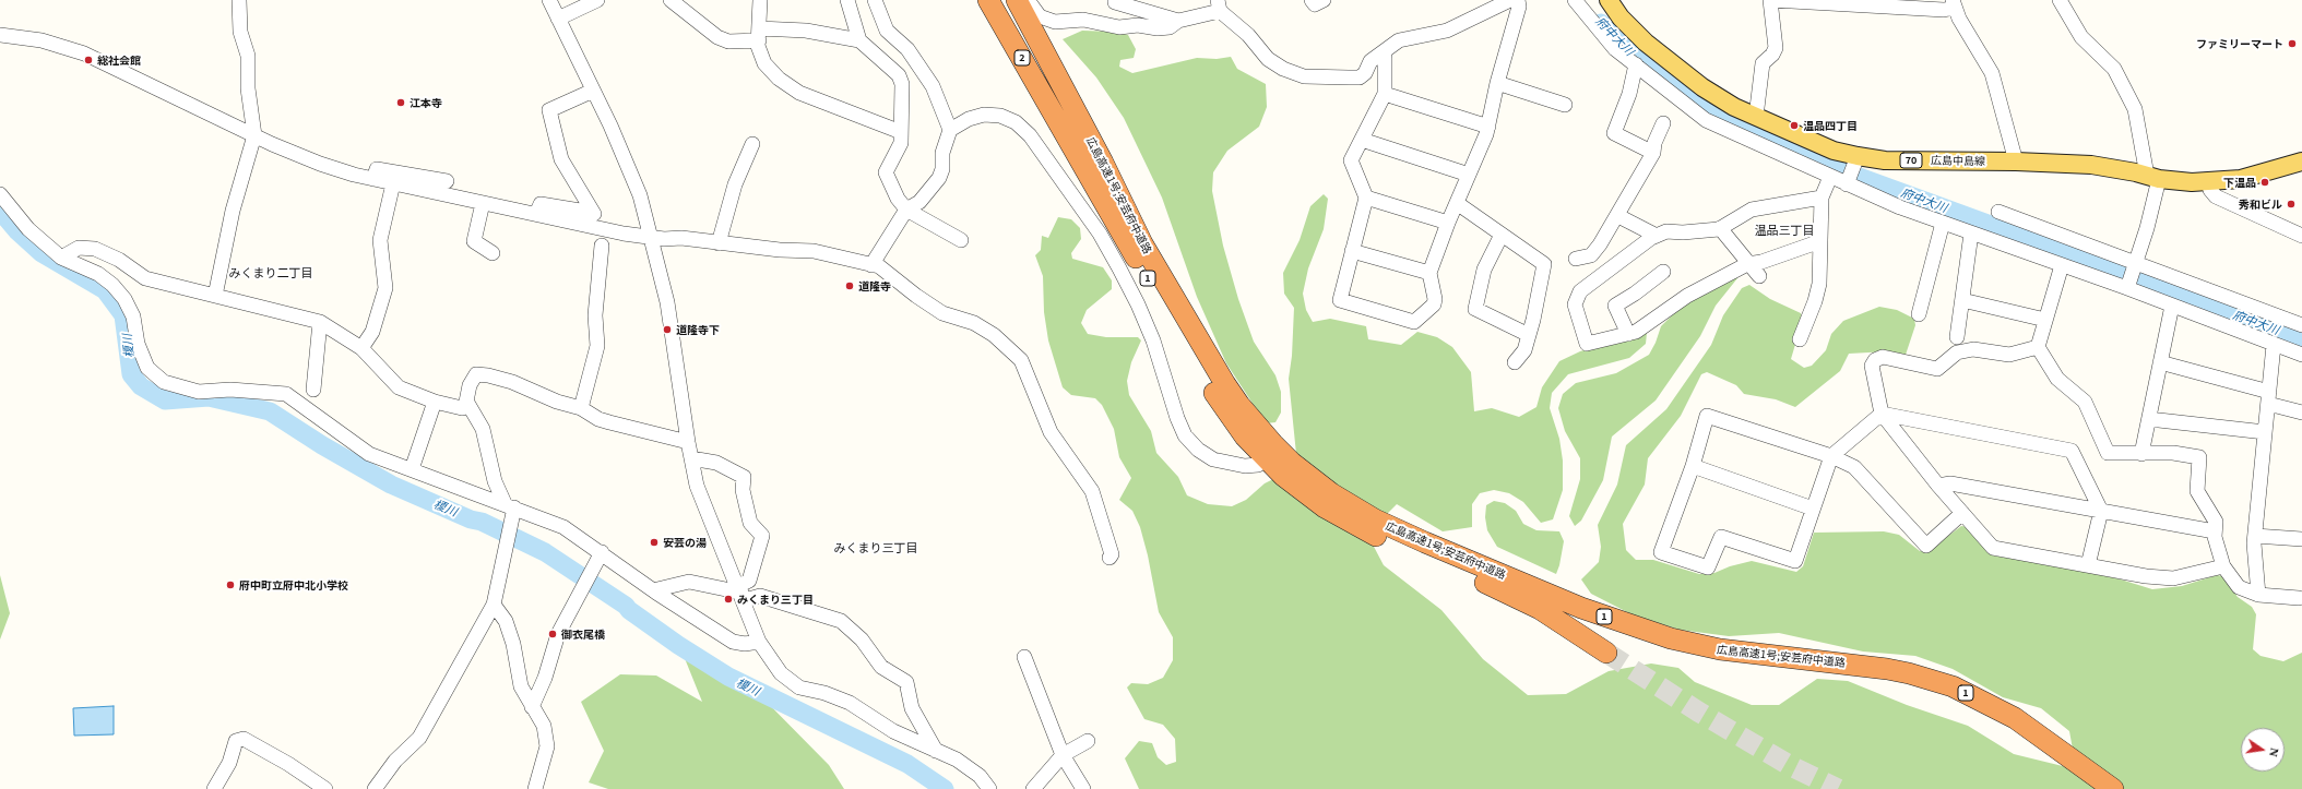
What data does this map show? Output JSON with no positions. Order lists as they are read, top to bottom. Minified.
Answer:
{"streets":{"highway":["2","広島高速1号;安芸府中道路","1"],"main road":["70","広島中島線"]},"crossings":[["2","広島高速1号;安芸府中道路"]],"districts":["温品三丁目","みくまり二丁目","みくまり三丁目"],"water":["府中大川","榎川"],"places":["ファミリーマート","総社会館","江本寺","温品四丁目","下温品","秀和ビル","道隆寺","道隆寺下","安芸の湯","府中町立府中北小学校","みくまり三丁目","御衣尾橋"],"north":"right"}
